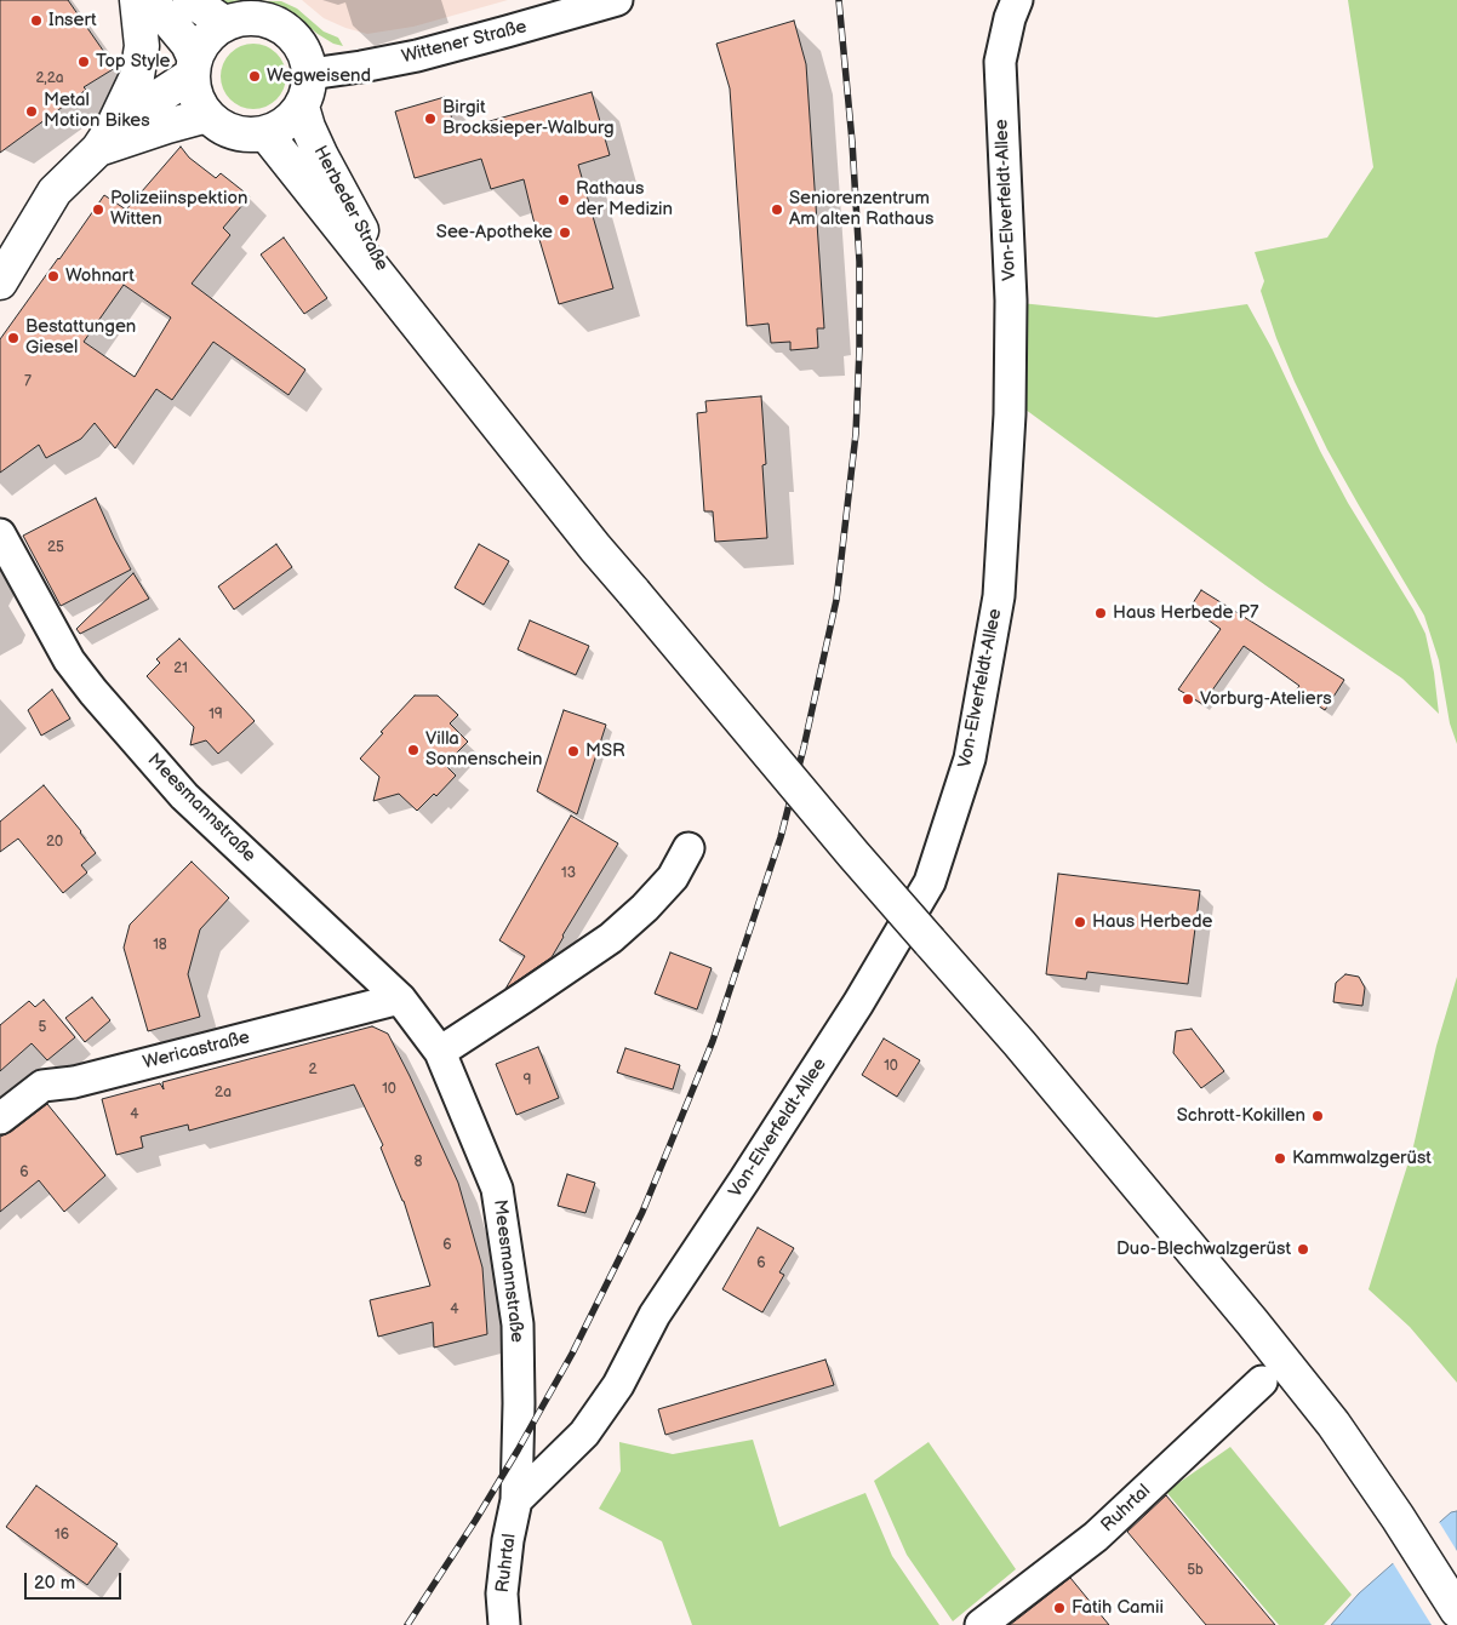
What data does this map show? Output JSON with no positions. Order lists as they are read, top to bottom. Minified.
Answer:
{"streets":{"main road":["Herbeder Straße"],"street":["Wittener Straße","Von-Elverfeldt-Allee","Meesmannstraße","Wericastraße","Ruhrtal"]},"crossings":[["Wittener Straße","Herbeder Straße"],["Von-Elverfeldt-Allee","Meesmannstraße"],["Von-Elverfeldt-Allee","Ruhrtal"],["Meesmannstraße","Wericastraße"],["Meesmannstraße","Ruhrtal"]],"places":["Insert","Top Style","Wegweisend","Metal Motion Bikes","Birgit Brocksieper-Walburg","Rathaus der Medizin","Polizeiinspektion Witten","Seniorenzentrum Am alten Rathaus","See-Apotheke","Wohnart","Bestattungen Giesel","Haus Herbede P7","Vorburg-Ateliers","Villa Sonnenschein","MSR","Haus Herbede","Schrott-Kokillen","Kammwalzgerüst","Duo-Blechwalzgerüst","Fatih Camii"],"house_numbers":["2,2a","7","25","21","19","20","13","18","5","10","2","9","10","2a","4","8","6","6","6","4","16","5b"],"scale_bar":"20 m"}
